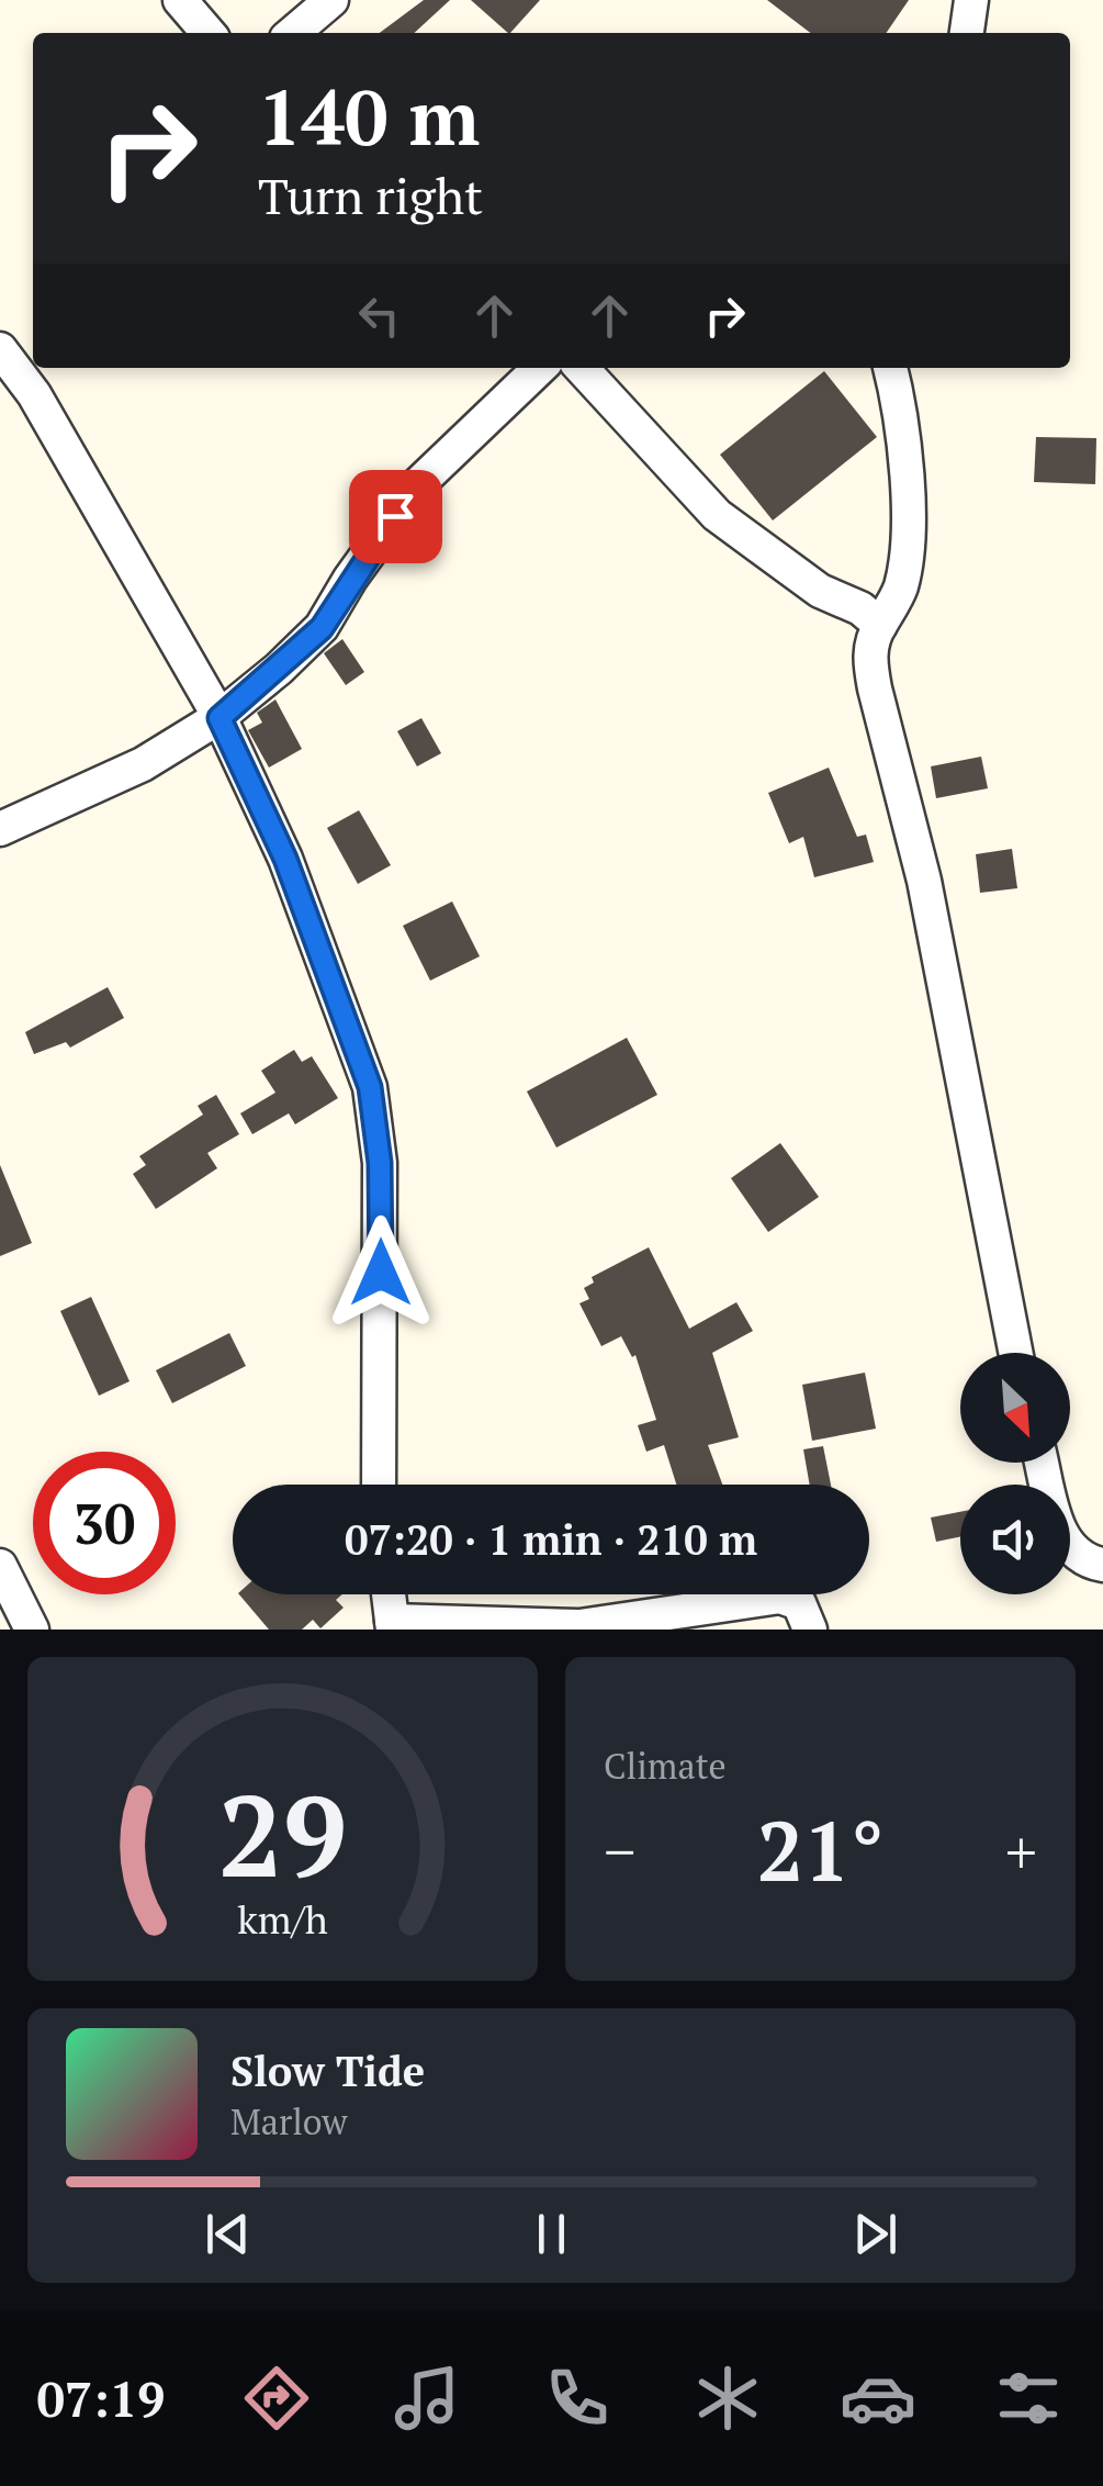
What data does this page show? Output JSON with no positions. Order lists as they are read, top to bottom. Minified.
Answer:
{"north":"bottom right","page":{"turn":["140 m","Turn right"],"limit":"30","trip":"07:20 · 1 min · 210 m","tile":"Climate","heat":["−","21°","+"],"song":["Slow Tide","Marlow"],"tabs":"07:19","gauge":["29","km/h"]}}
